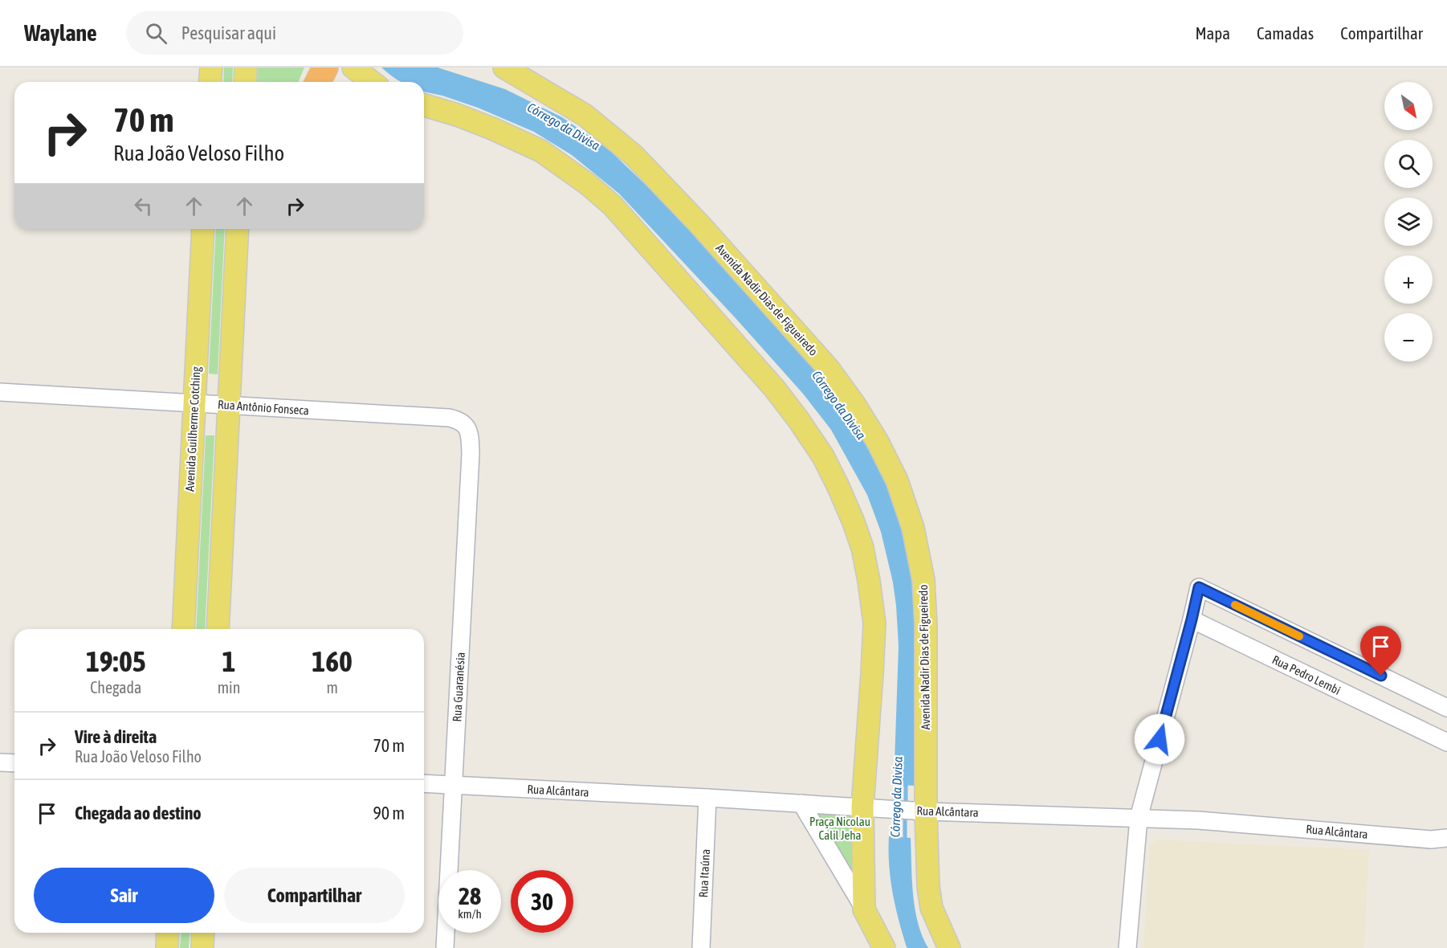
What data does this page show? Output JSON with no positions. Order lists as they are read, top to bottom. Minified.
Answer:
{"streets":{"main road":["Avenida Nadir Dias de Figueiredo","Avenida Guilherme Cotching"],"street":["Rua Antônio Fonseca","Rua Pedro Lembi","Rua Guaranésia","Rua Alcântara","Rua Itaúna"]},"crossings":[["Avenida Nadir Dias de Figueiredo","Rua Alcântara"],["Rua Antônio Fonseca","Avenida Guilherme Cotching"],["Rua Antônio Fonseca","Rua Guaranésia"],["Rua Guaranésia","Rua Alcântara"],["Rua Alcântara","Rua Itaúna"]],"water":["Córrego da Divisa"],"parks":["Praça Nicolau Calil Jeha"],"north":"bottom right","page":{"header":"Waylane","search":"Pesquisar aqui","nav":["Mapa","Camadas","Compartilhar"],"map_buttons":["+","−"],"turn":["70 m","Rua João Veloso Filho"],"eta":["19:05","Chegada","1","min","160","m"],"list":[{"name":"Vire à direita","note":"Rua João Veloso Filho","value":"70 m"},{"name":"Chegada ao destino","value":"90 m"}],"buttons":["Sair","Compartilhar"],"speed":"28 km/h","limit":"30"}}
